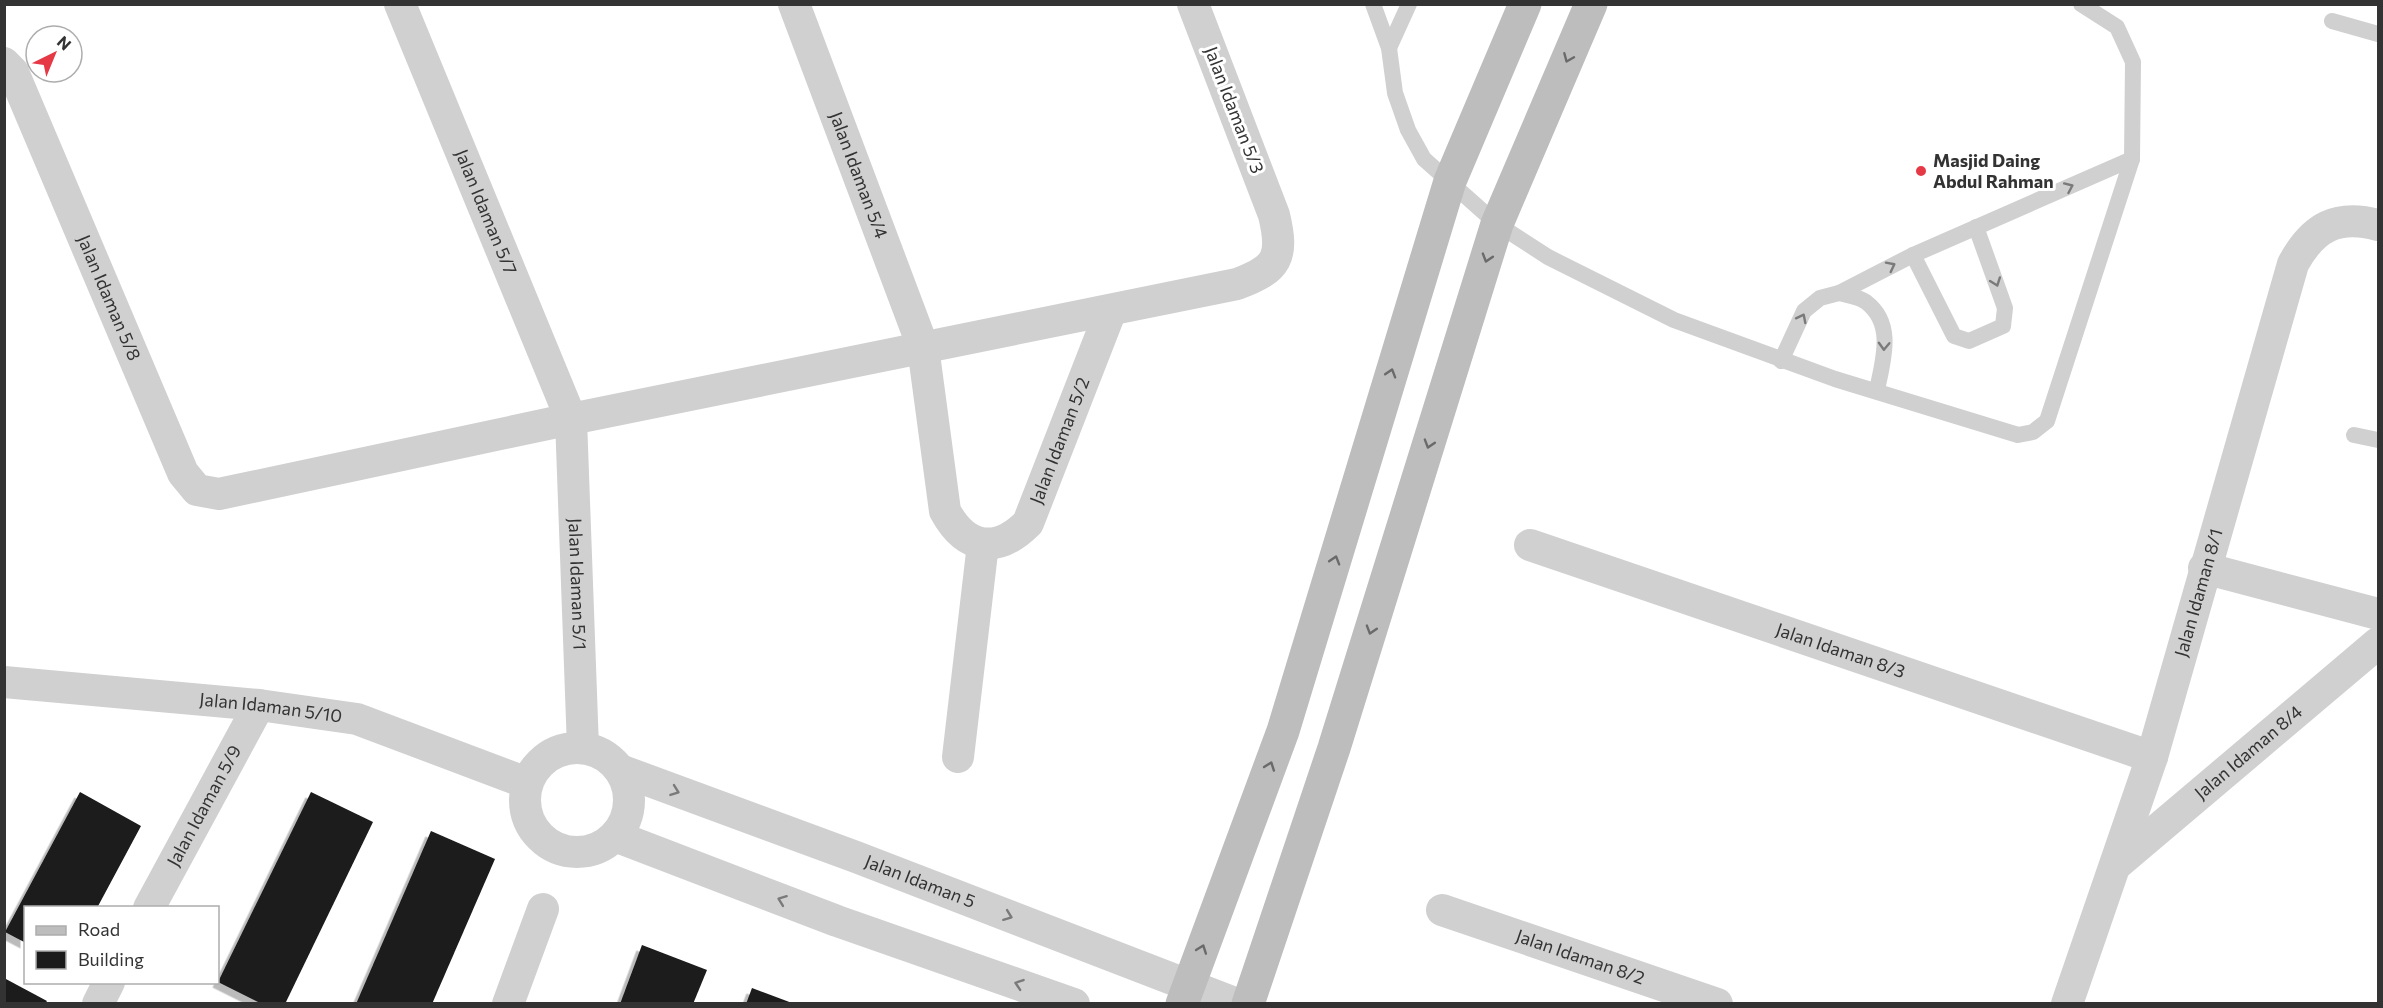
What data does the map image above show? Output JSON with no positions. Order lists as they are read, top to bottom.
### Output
{
  "streets": {
    "street": [
      "Jalan Idaman 5/3",
      "Jalan Idaman 5/4",
      "Jalan Idaman 5/7",
      "Jalan Idaman 5/8",
      "Jalan Idaman 5/2",
      "Jalan Idaman 5/1",
      "Jalan Idaman 8/1",
      "Jalan Idaman 8/3",
      "Jalan Idaman 5/10",
      "Jalan Idaman 8/4",
      "Jalan Idaman 5/9",
      "Jalan Idaman 5",
      "Jalan Idaman 8/2"
    ]
  },
  "crossings": [
    ["Jalan Idaman 5/3", "Jalan Idaman 5/4"],
    ["Jalan Idaman 5/3", "Jalan Idaman 5/7"],
    ["Jalan Idaman 5/3", "Jalan Idaman 5/8"],
    ["Jalan Idaman 5/3", "Jalan Idaman 5/2"],
    ["Jalan Idaman 5/3", "Jalan Idaman 5/1"],
    ["Jalan Idaman 5/7", "Jalan Idaman 5/1"],
    ["Jalan Idaman 5/1", "Jalan Idaman 5/10"],
    ["Jalan Idaman 5/1", "Jalan Idaman 5"],
    ["Jalan Idaman 8/1", "Jalan Idaman 8/3"],
    ["Jalan Idaman 8/1", "Jalan Idaman 8/4"],
    ["Jalan Idaman 5/10", "Jalan Idaman 5/9"],
    ["Jalan Idaman 5/10", "Jalan Idaman 5"]
  ],
  "places": ["Masjid Daing Abdul Rahman"],
  "legend": ["Road", "Building"],
  "north": "top right"
}
